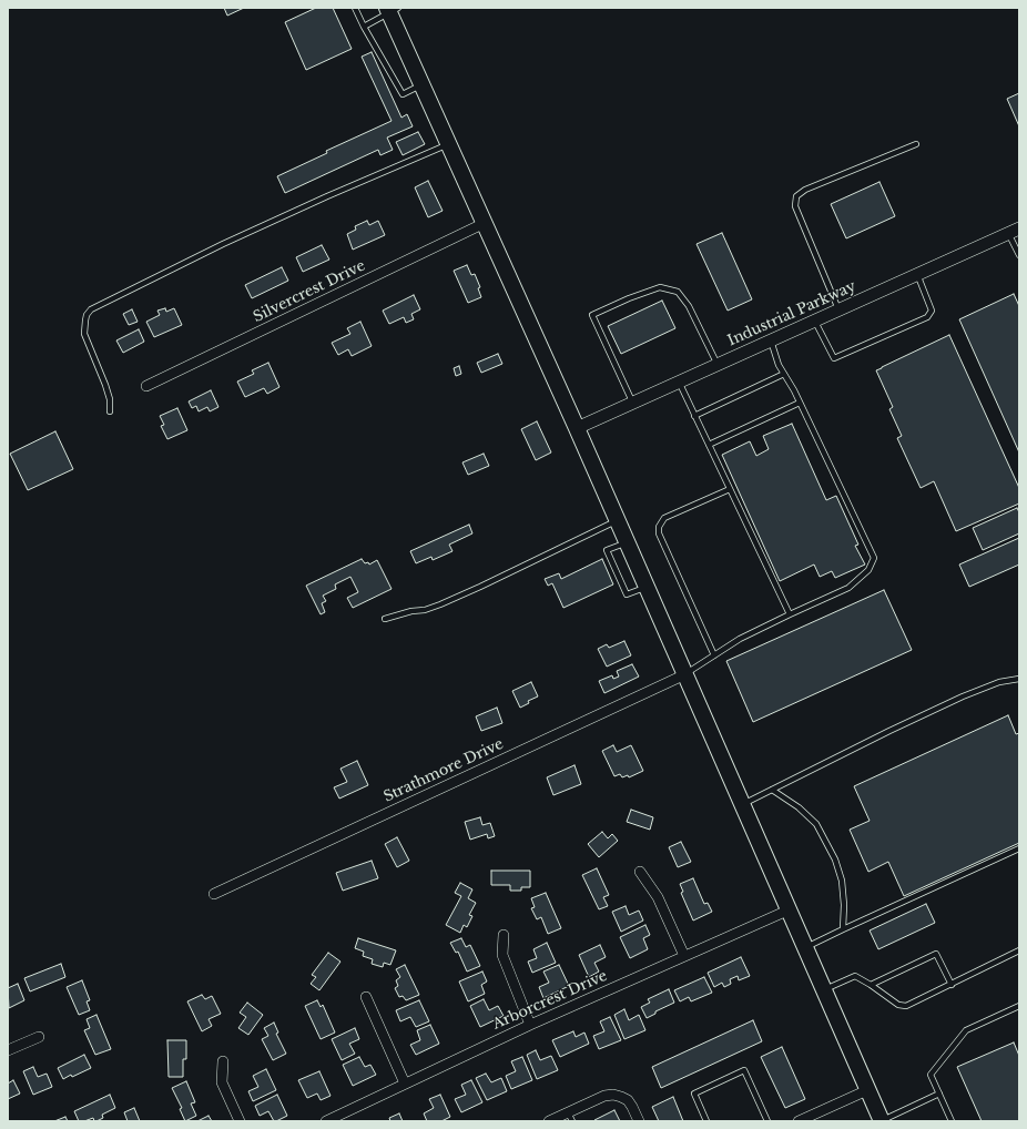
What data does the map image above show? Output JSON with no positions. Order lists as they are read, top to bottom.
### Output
{
  "streets": {
    "street": [
      "Silvercrest Drive",
      "Industrial Parkway",
      "Strathmore Drive",
      "Arborcrest Drive"
    ]
  }
}
